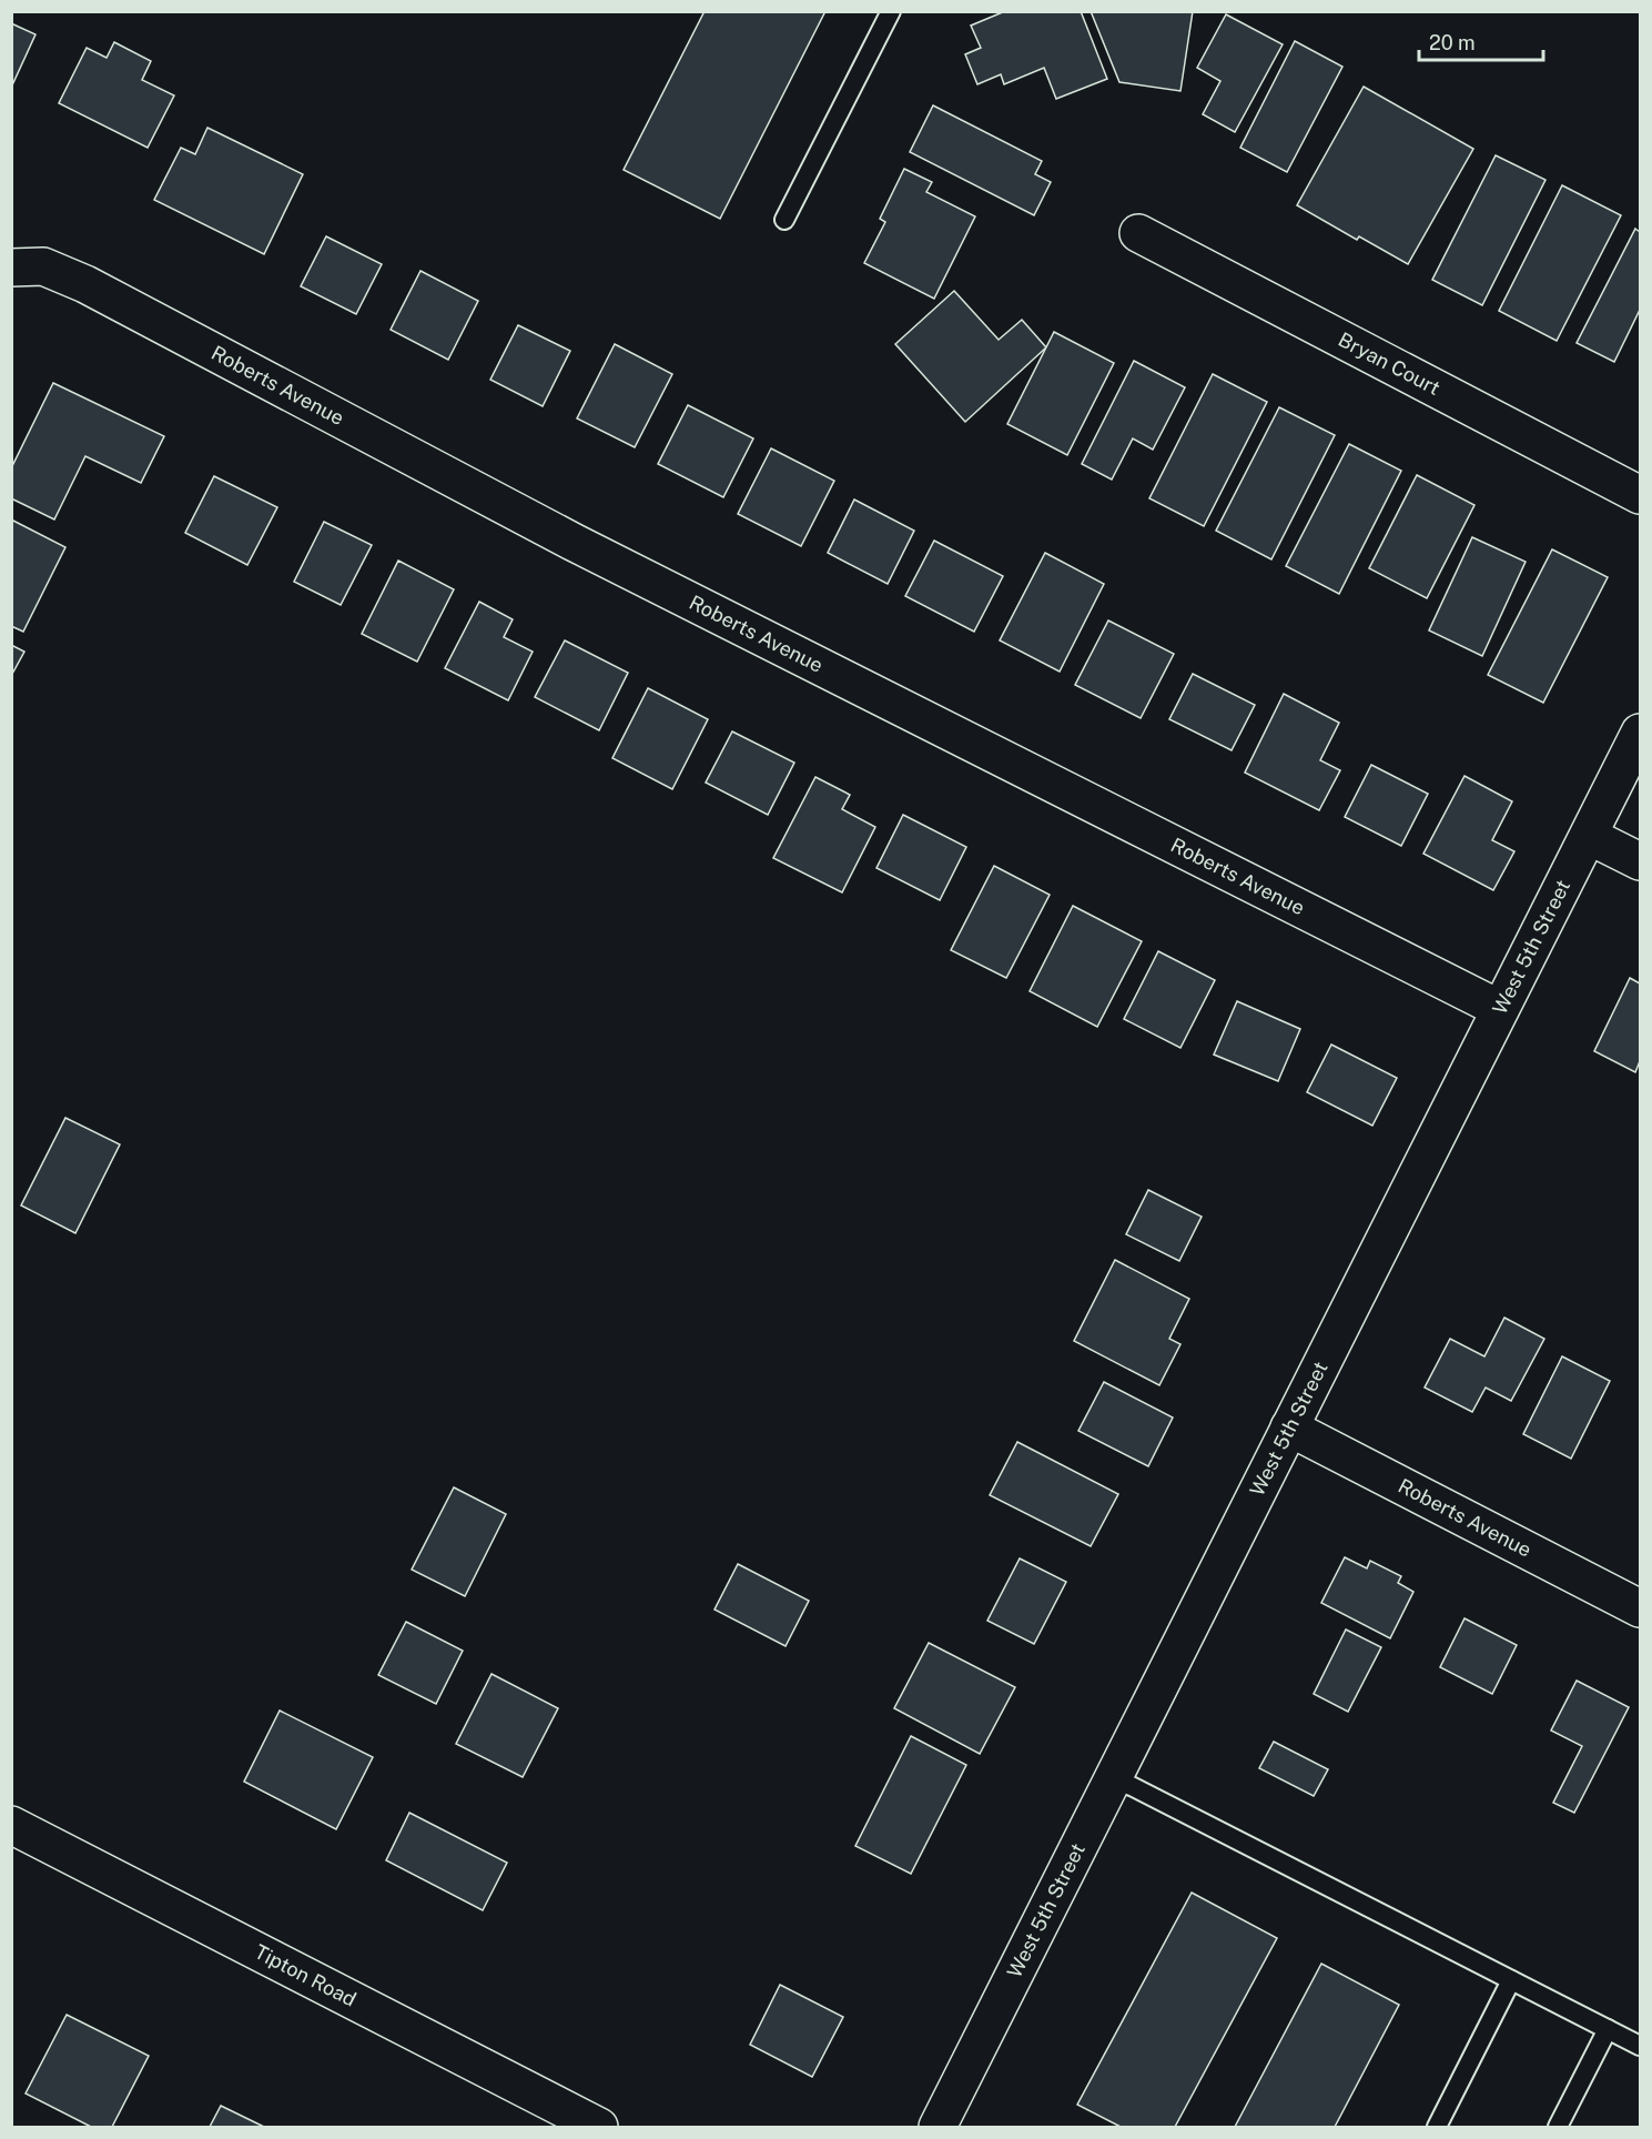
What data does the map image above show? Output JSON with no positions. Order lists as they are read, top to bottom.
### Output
{
  "streets": {
    "street": [
      "Bryan Court",
      "Roberts Avenue",
      "West 5th Street",
      "Tipton Road"
    ]
  },
  "crossings": [
    ["Roberts Avenue", "West 5th Street"]
  ],
  "scale_bar": "20 m"
}
